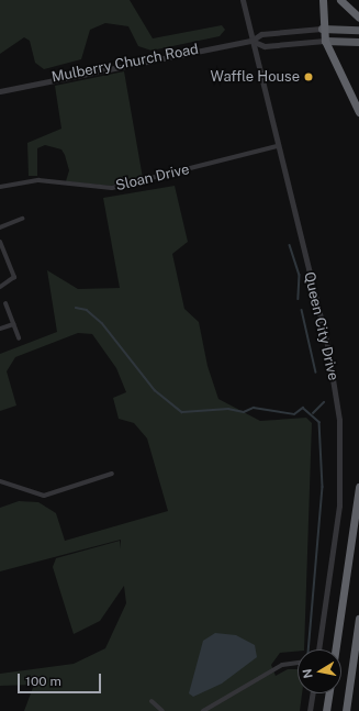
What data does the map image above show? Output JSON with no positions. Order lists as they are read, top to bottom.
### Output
{
  "streets": {
    "street": ["Mulberry Church Road", "Sloan Drive", "Queen City Drive"]
  },
  "crossings": [
    ["Mulberry Church Road", "Queen City Drive"],
    ["Sloan Drive", "Queen City Drive"]
  ],
  "places": ["Waffle House"],
  "scale_bar": "100 m",
  "north": "left"
}
